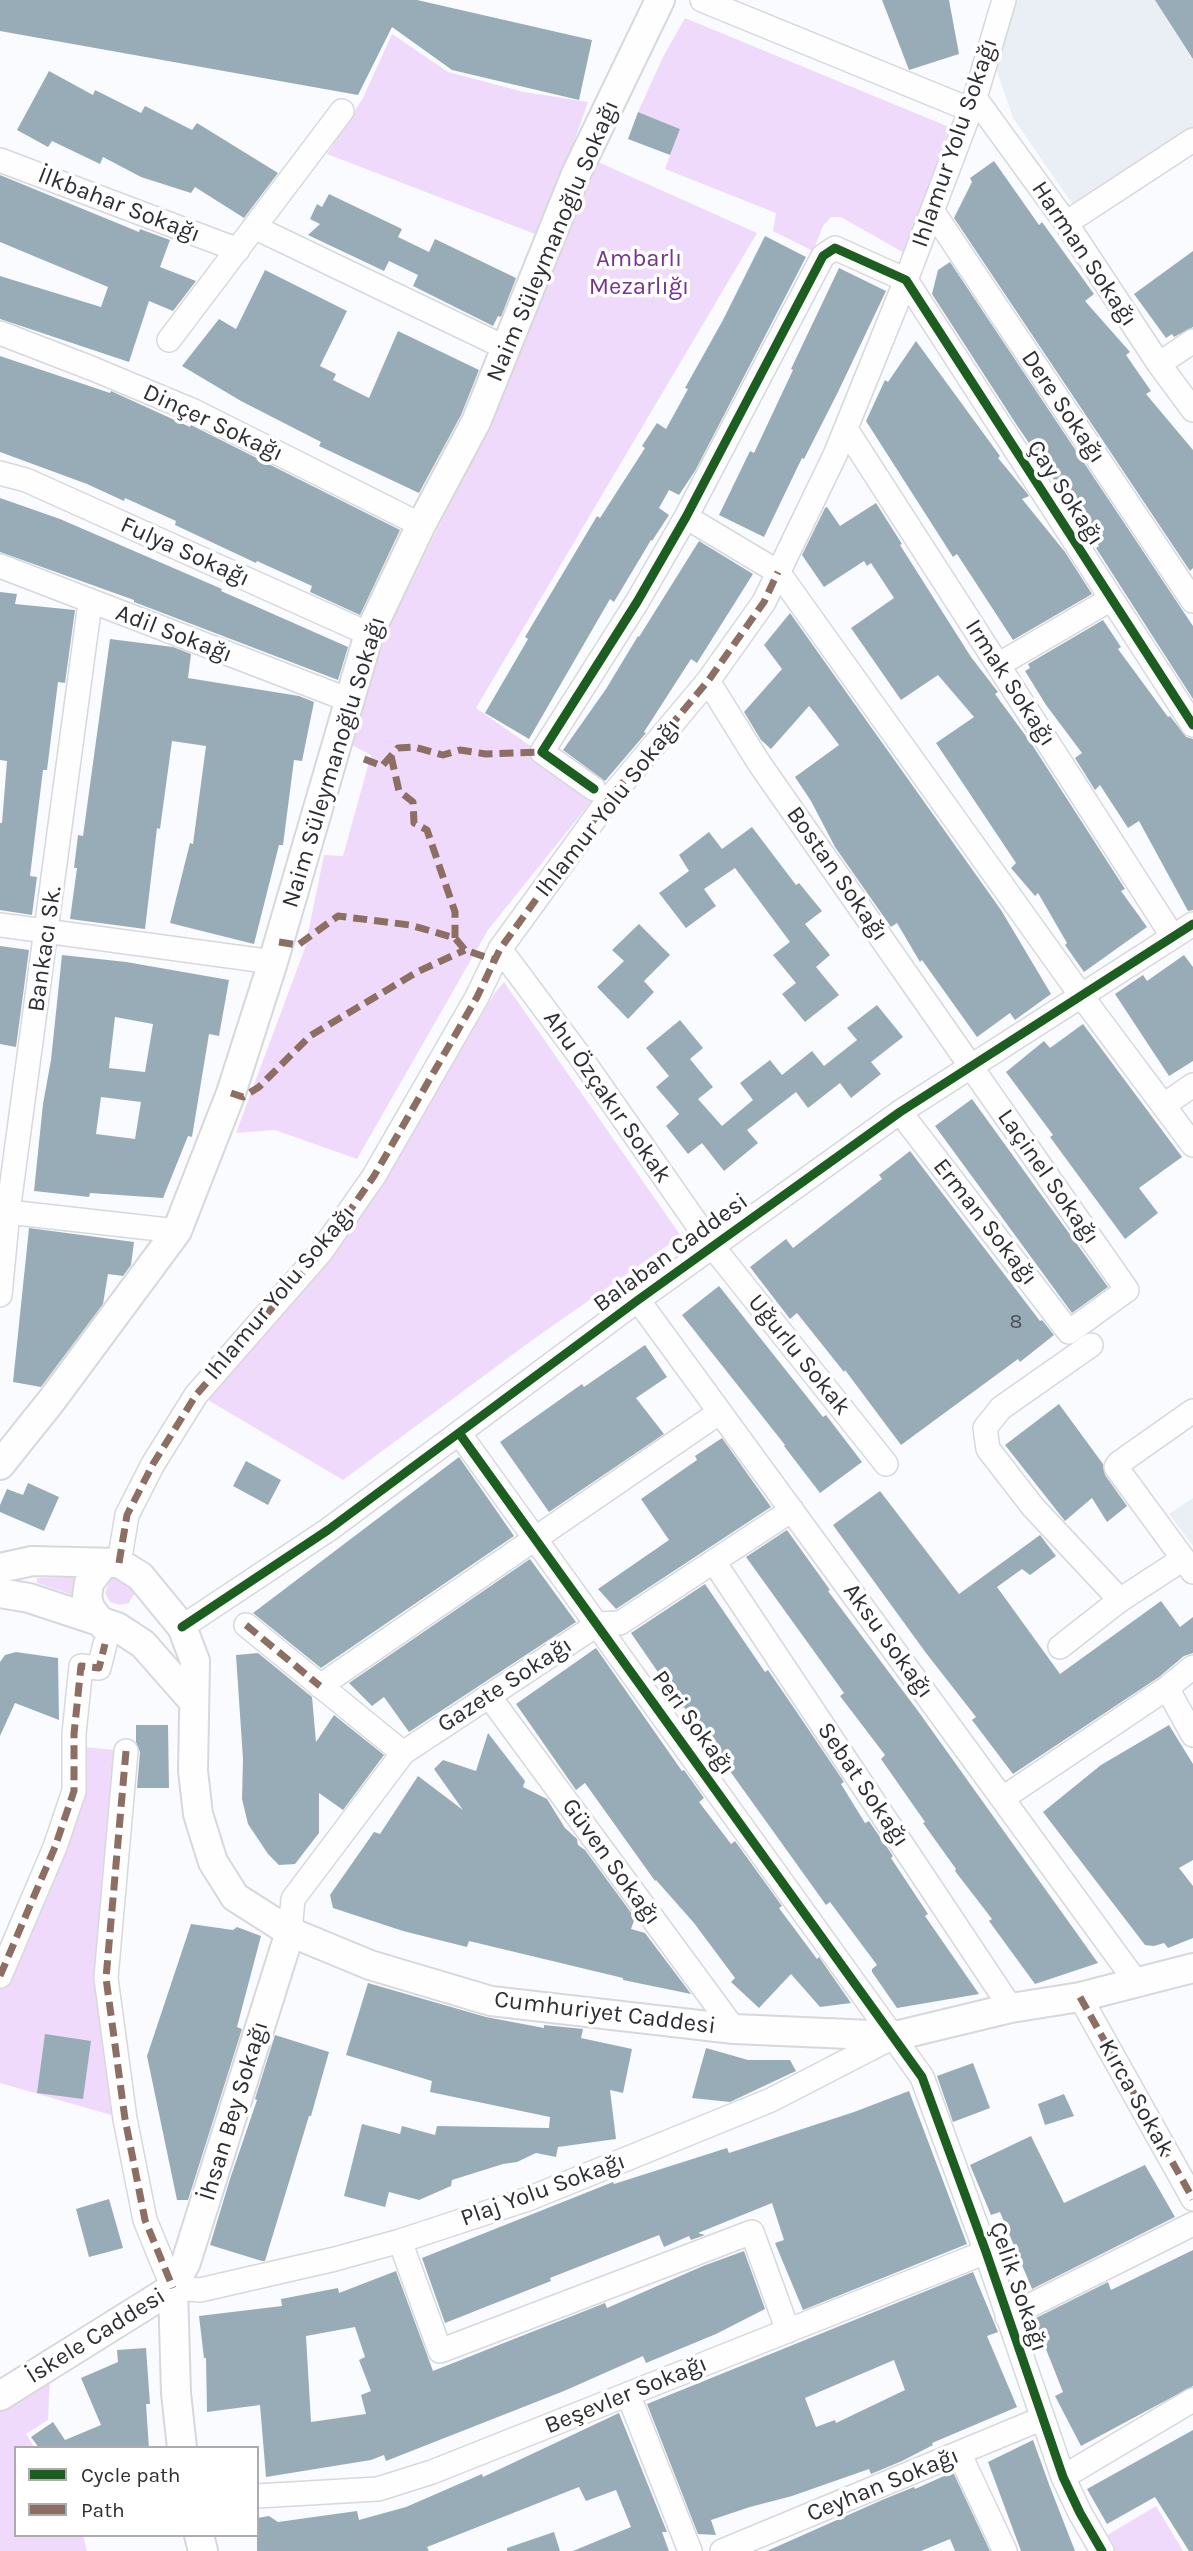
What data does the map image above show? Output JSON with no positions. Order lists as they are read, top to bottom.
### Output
{
  "streets": {
    "main road": [
      "Naim Süleymanoğlu Sokağı",
      "Cumhuriyet Caddesi",
      "İhsan Bey Sokağı",
      "İskele Caddesi"
    ],
    "street": [
      "Ihlamur Yolu Sokağı",
      "İlkbahar Sokağı",
      "Harman Sokağı",
      "Dere Sokağı",
      "Dinçer Sokağı",
      "Çay Sokağı",
      "Fulya Sokağı",
      "Adil Sokağı",
      "Irmak Sokağı",
      "Bostan Sokağı",
      "Bankacı Sk.",
      "Ahu Özçakır Sokak",
      "Laçinel Sokağı",
      "Erman Sokağı",
      "Balaban Caddesi",
      "Uğurlu Sokak",
      "Aksu Sokağı",
      "Gazete Sokağı",
      "Peri Sokağı",
      "Sebat Sokağı",
      "Güven Sokağı",
      "Kırca Sokak",
      "Plaj Yolu Sokağı",
      "Çelik Sokağı",
      "Beşevler Sokağı",
      "Ceyhan Sokağı"
    ]
  },
  "crossings": [
    ["Ihlamur Yolu Sokağı", "Harman Sokağı"],
    ["Ihlamur Yolu Sokağı", "Dere Sokağı"],
    ["Ihlamur Yolu Sokağı", "Çay Sokağı"],
    ["Ihlamur Yolu Sokağı", "Irmak Sokağı"],
    ["Ihlamur Yolu Sokağı", "Bostan Sokağı"],
    ["Ihlamur Yolu Sokağı", "Ahu Özçakır Sokak"],
    ["Ihlamur Yolu Sokağı", "Cumhuriyet Caddesi"],
    ["Naim Süleymanoğlu Sokağı", "Dinçer Sokağı"],
    ["Naim Süleymanoğlu Sokağı", "Fulya Sokağı"],
    ["Naim Süleymanoğlu Sokağı", "Adil Sokağı"],
    ["Adil Sokağı", "Bankacı Sk."],
    ["Irmak Sokağı", "Balaban Caddesi"],
    ["Bostan Sokağı", "Laçinel Sokağı"],
    ["Bostan Sokağı", "Balaban Caddesi"],
    ["Ahu Özçakır Sokak", "Balaban Caddesi"],
    ["Ahu Özçakır Sokak", "Uğurlu Sokak"],
    ["Laçinel Sokağı", "Erman Sokağı"],
    ["Laçinel Sokağı", "Balaban Caddesi"],
    ["Erman Sokağı", "Balaban Caddesi"],
    ["Balaban Caddesi", "Uğurlu Sokak"],
    ["Balaban Caddesi", "Aksu Sokağı"],
    ["Balaban Caddesi", "Peri Sokağı"],
    ["Balaban Caddesi", "Cumhuriyet Caddesi"],
    ["Aksu Sokağı", "Gazete Sokağı"],
    ["Aksu Sokağı", "Cumhuriyet Caddesi"],
    ["Gazete Sokağı", "Peri Sokağı"],
    ["Gazete Sokağı", "Sebat Sokağı"],
    ["Gazete Sokağı", "Güven Sokağı"],
    ["Gazete Sokağı", "Cumhuriyet Caddesi"],
    ["Gazete Sokağı", "İhsan Bey Sokağı"],
    ["Peri Sokağı", "Cumhuriyet Caddesi"],
    ["Peri Sokağı", "Plaj Yolu Sokağı"],
    ["Peri Sokağı", "Çelik Sokağı"],
    ["Sebat Sokağı", "Cumhuriyet Caddesi"],
    ["Güven Sokağı", "Cumhuriyet Caddesi"],
    ["Cumhuriyet Caddesi", "Kırca Sokak"],
    ["Cumhuriyet Caddesi", "İhsan Bey Sokağı"],
    ["Cumhuriyet Caddesi", "Plaj Yolu Sokağı"],
    ["Cumhuriyet Caddesi", "Çelik Sokağı"],
    ["İhsan Bey Sokağı", "Plaj Yolu Sokağı"],
    ["İhsan Bey Sokağı", "İskele Caddesi"],
    ["Plaj Yolu Sokağı", "Çelik Sokağı"],
    ["Plaj Yolu Sokağı", "İskele Caddesi"],
    ["Çelik Sokağı", "Beşevler Sokağı"],
    ["Çelik Sokağı", "Ceyhan Sokağı"]
  ],
  "parks": ["Ambarlı Mezarlığı"],
  "house_numbers": ["8"],
  "legend": ["Cycle path", "Path"]
}
